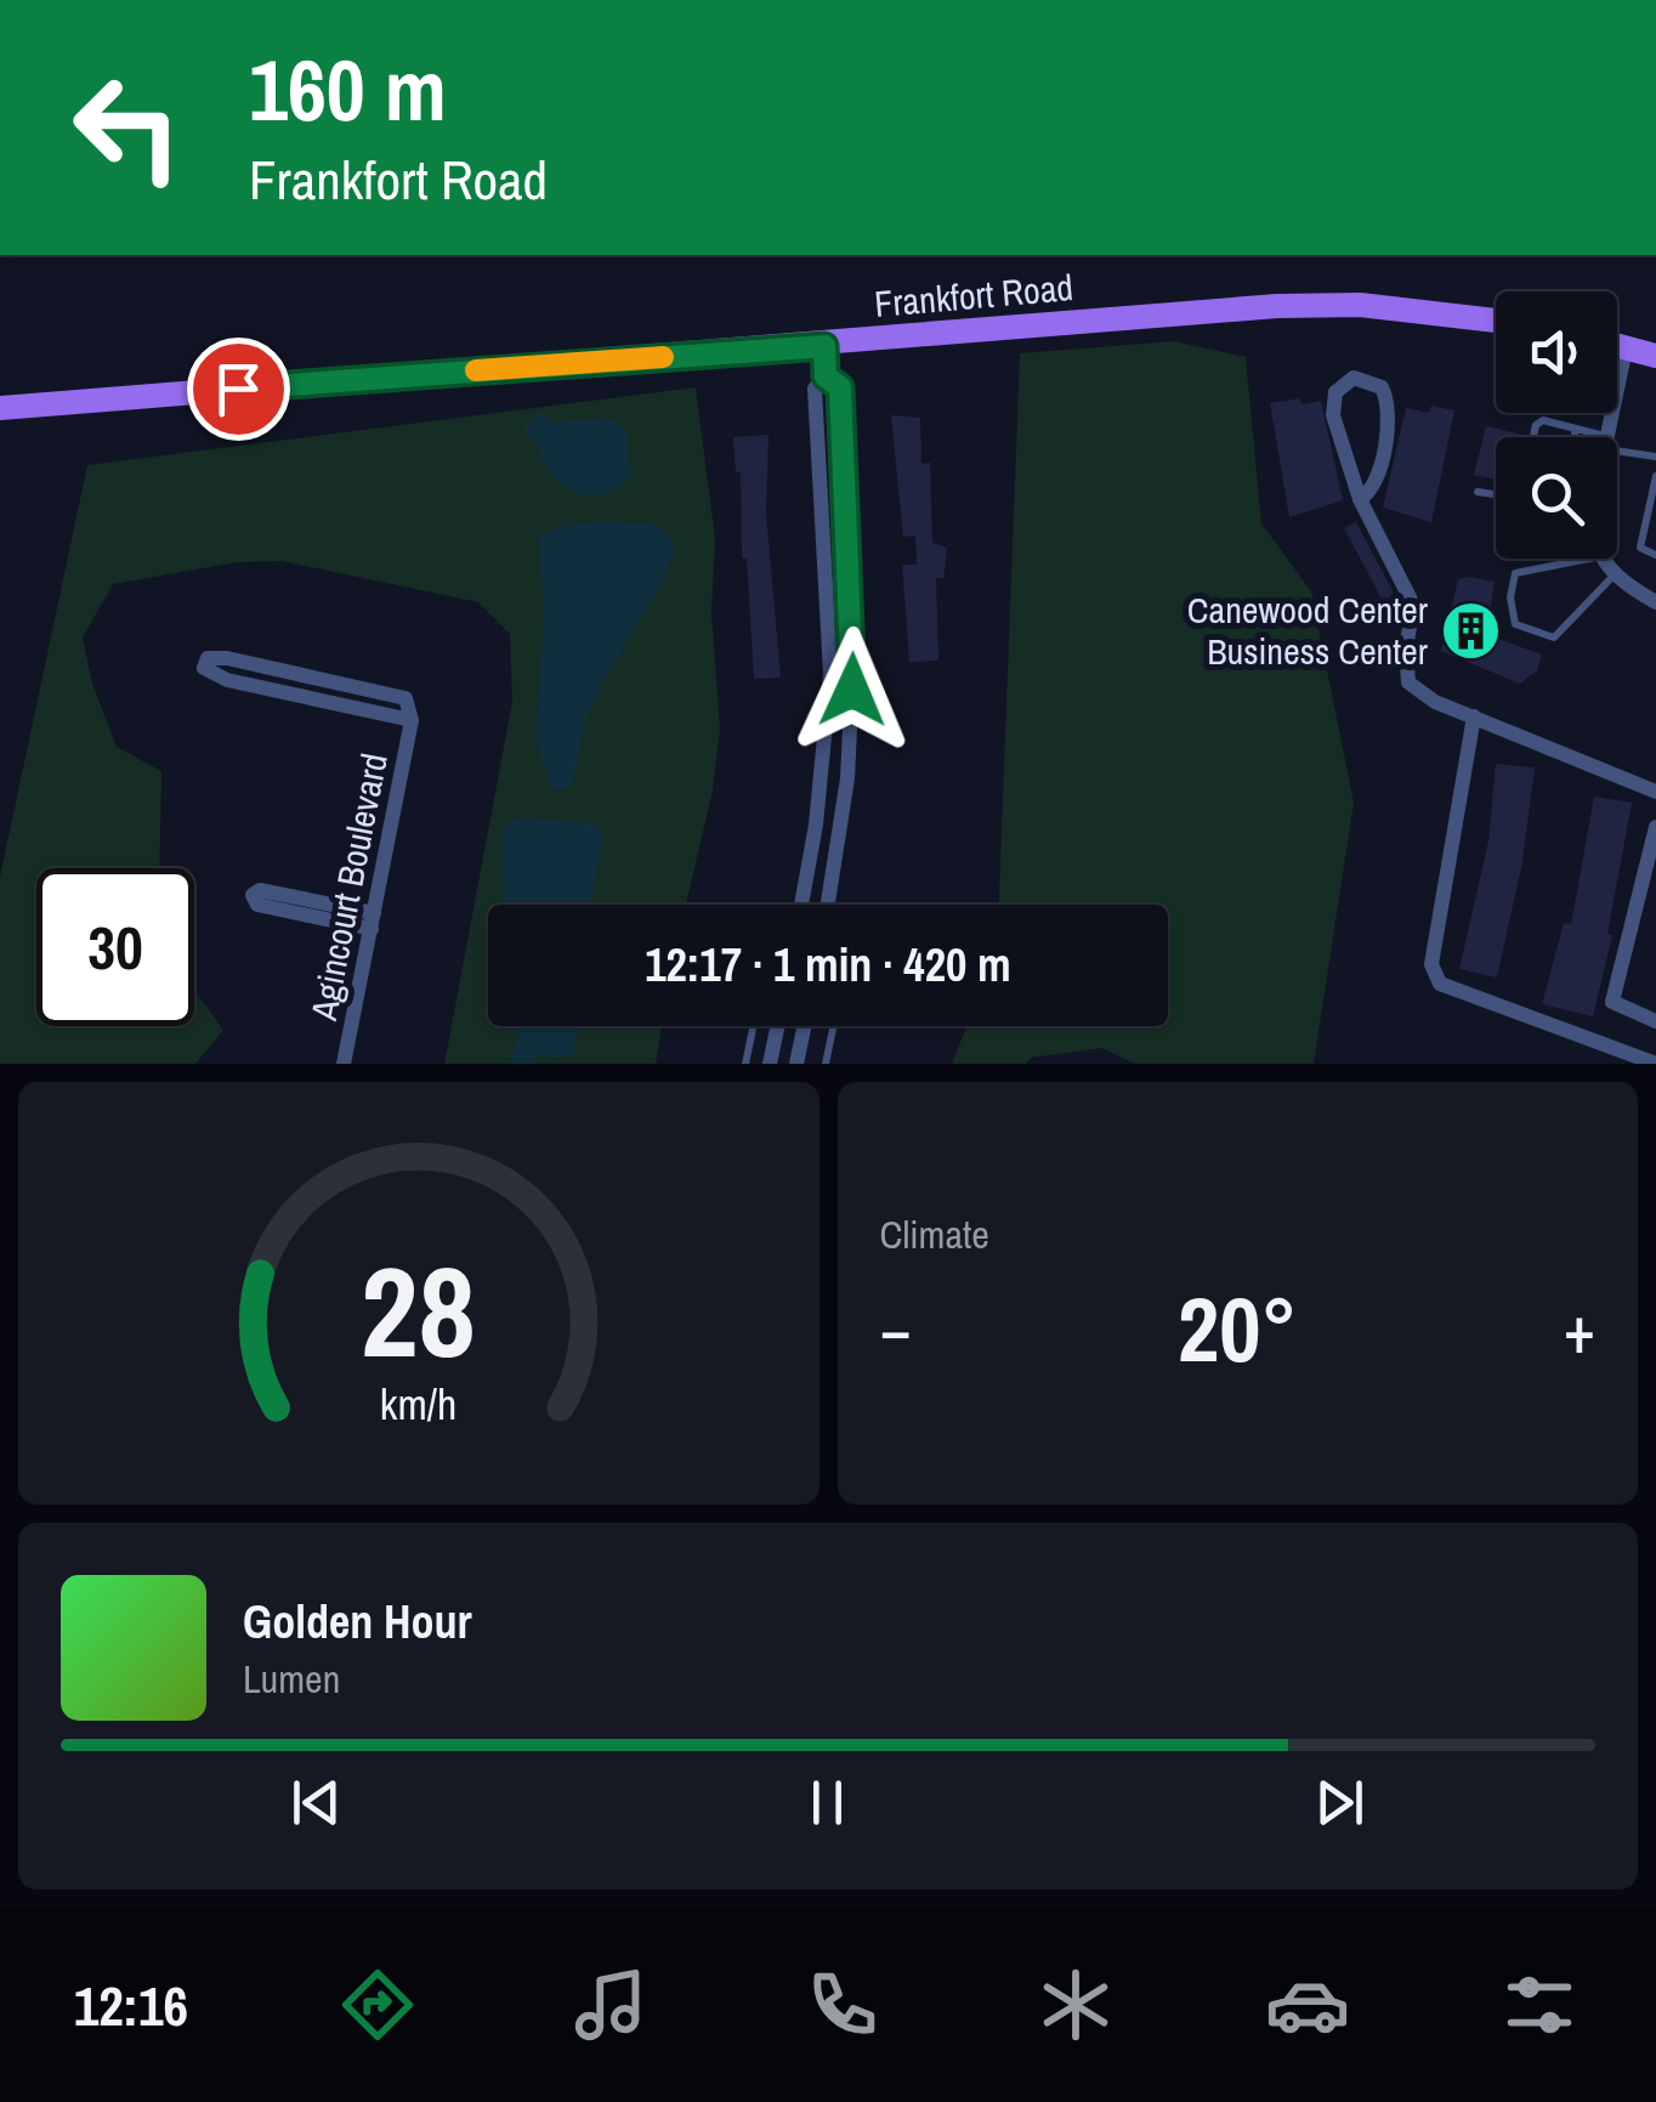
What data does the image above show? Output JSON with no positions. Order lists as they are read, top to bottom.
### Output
{
  "streets": {
    "main road": ["Frankfort Road"],
    "street": ["Agincourt Boulevard"]
  },
  "places": {
    "building": ["Canewood Center Business Center"]
  },
  "page": {
    "turn": ["160 m", "Frankfort Road"],
    "limit": "30",
    "trip": "12:17 · 1 min · 420 m",
    "tile": "Climate",
    "heat": ["−", "20°", "+"],
    "song": ["Golden Hour", "Lumen"],
    "tabs": "12:16",
    "gauge": ["28", "km/h"]
  }
}
